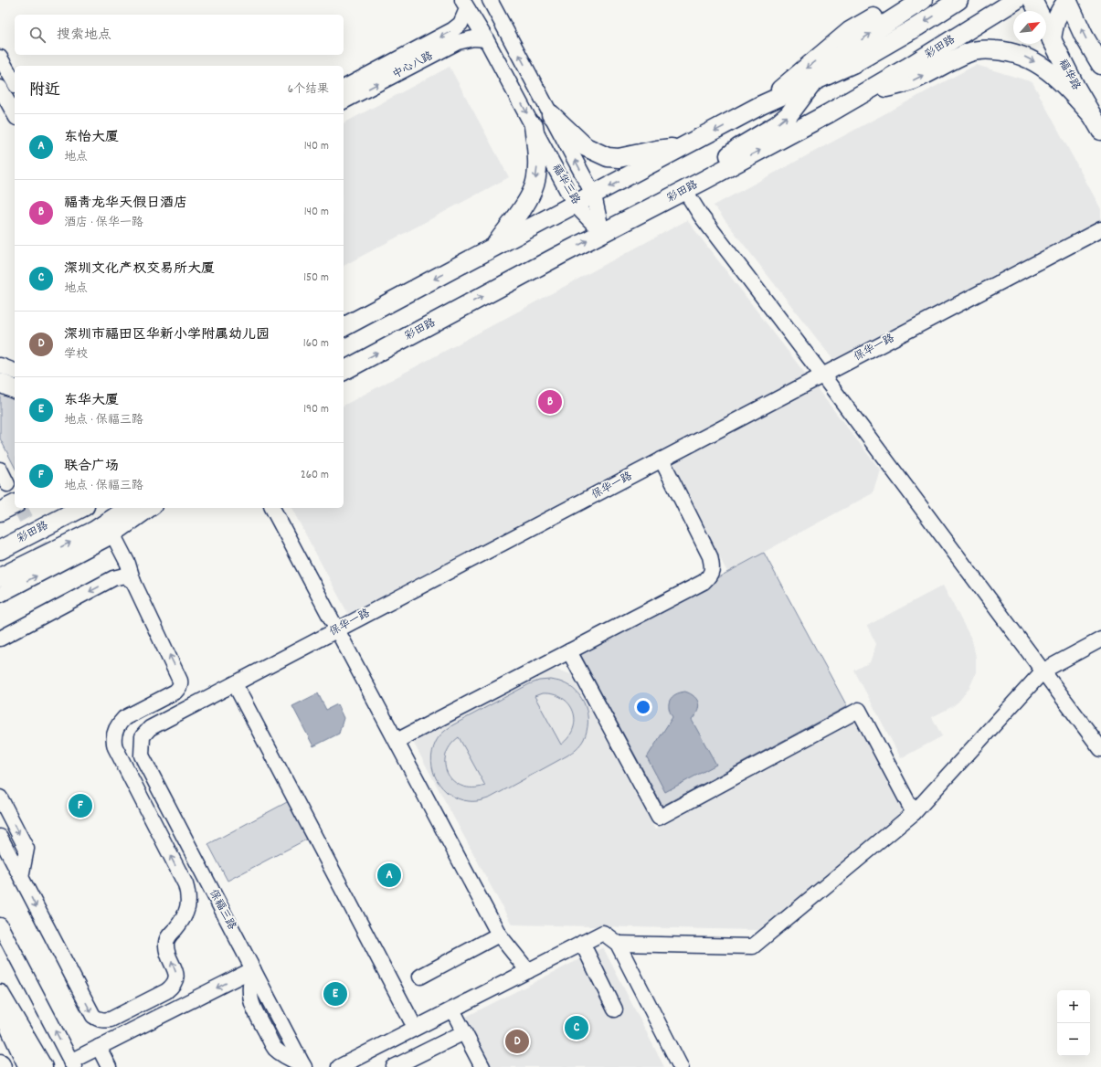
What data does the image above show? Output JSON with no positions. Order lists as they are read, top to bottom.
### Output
{
  "streets": {
    "main road": ["彩田路", "福华路"],
    "street": [
      "中心八路",
      "福华三路",
      "保华一路",
      "保福三路"
    ]
  },
  "crossings": [
    ["彩田路", "福华三路"],
    ["中心八路", "福华三路"],
    ["保华一路", "保福三路"]
  ],
  "north": "top right",
  "page": {
    "search": "搜索地点",
    "heading": ["附近", "6个结果"],
    "list": [
      {
        "mark": "A",
        "name": "东怡大厦",
        "note": "地点",
        "value": "140 m"
      },
      {
        "mark": "B",
        "name": "福青龙华天假日酒店",
        "note": "酒店 · 保华一路",
        "value": "140 m"
      },
      {
        "mark": "C",
        "name": "深圳文化产权交易所大厦",
        "note": "地点",
        "value": "150 m"
      },
      {
        "mark": "D",
        "name": "深圳市福田区华新小学附属幼儿园",
        "note": "学校",
        "value": "160 m"
      },
      {
        "mark": "E",
        "name": "东华大厦",
        "note": "地点 · 保福三路",
        "value": "190 m"
      },
      {
        "mark": "F",
        "name": "联合广场",
        "note": "地点 · 保福三路",
        "value": "260 m"
      }
    ],
    "pins": [
      "B",
      "F",
      "A",
      "E",
      "C",
      "D"
    ],
    "map_buttons": ["+", "−"]
  }
}
